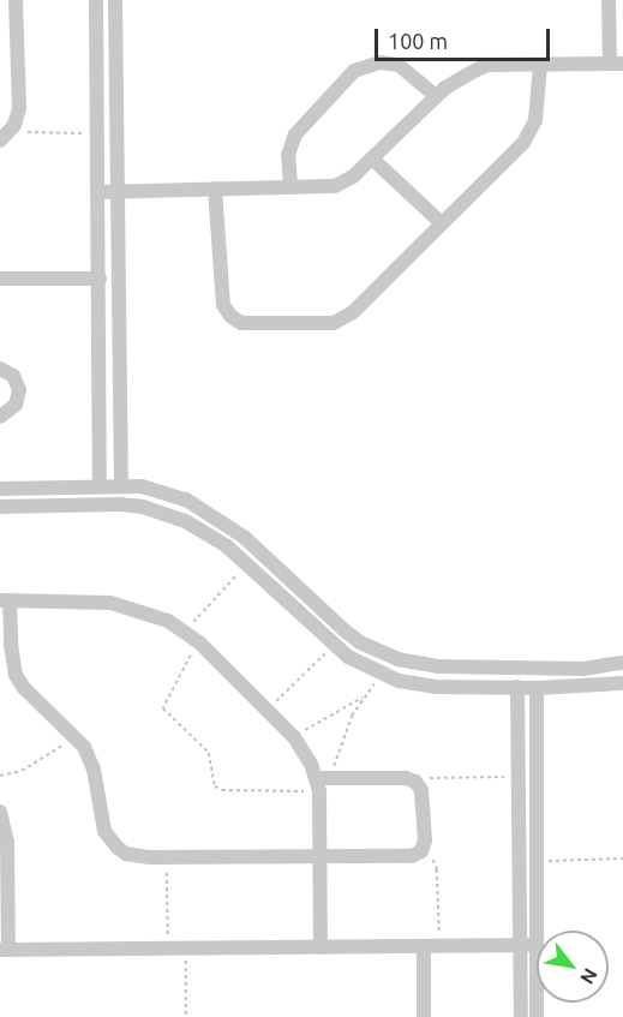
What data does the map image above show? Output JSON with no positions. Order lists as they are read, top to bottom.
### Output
{
  "scale_bar": "100 m",
  "north": "bottom right"
}
